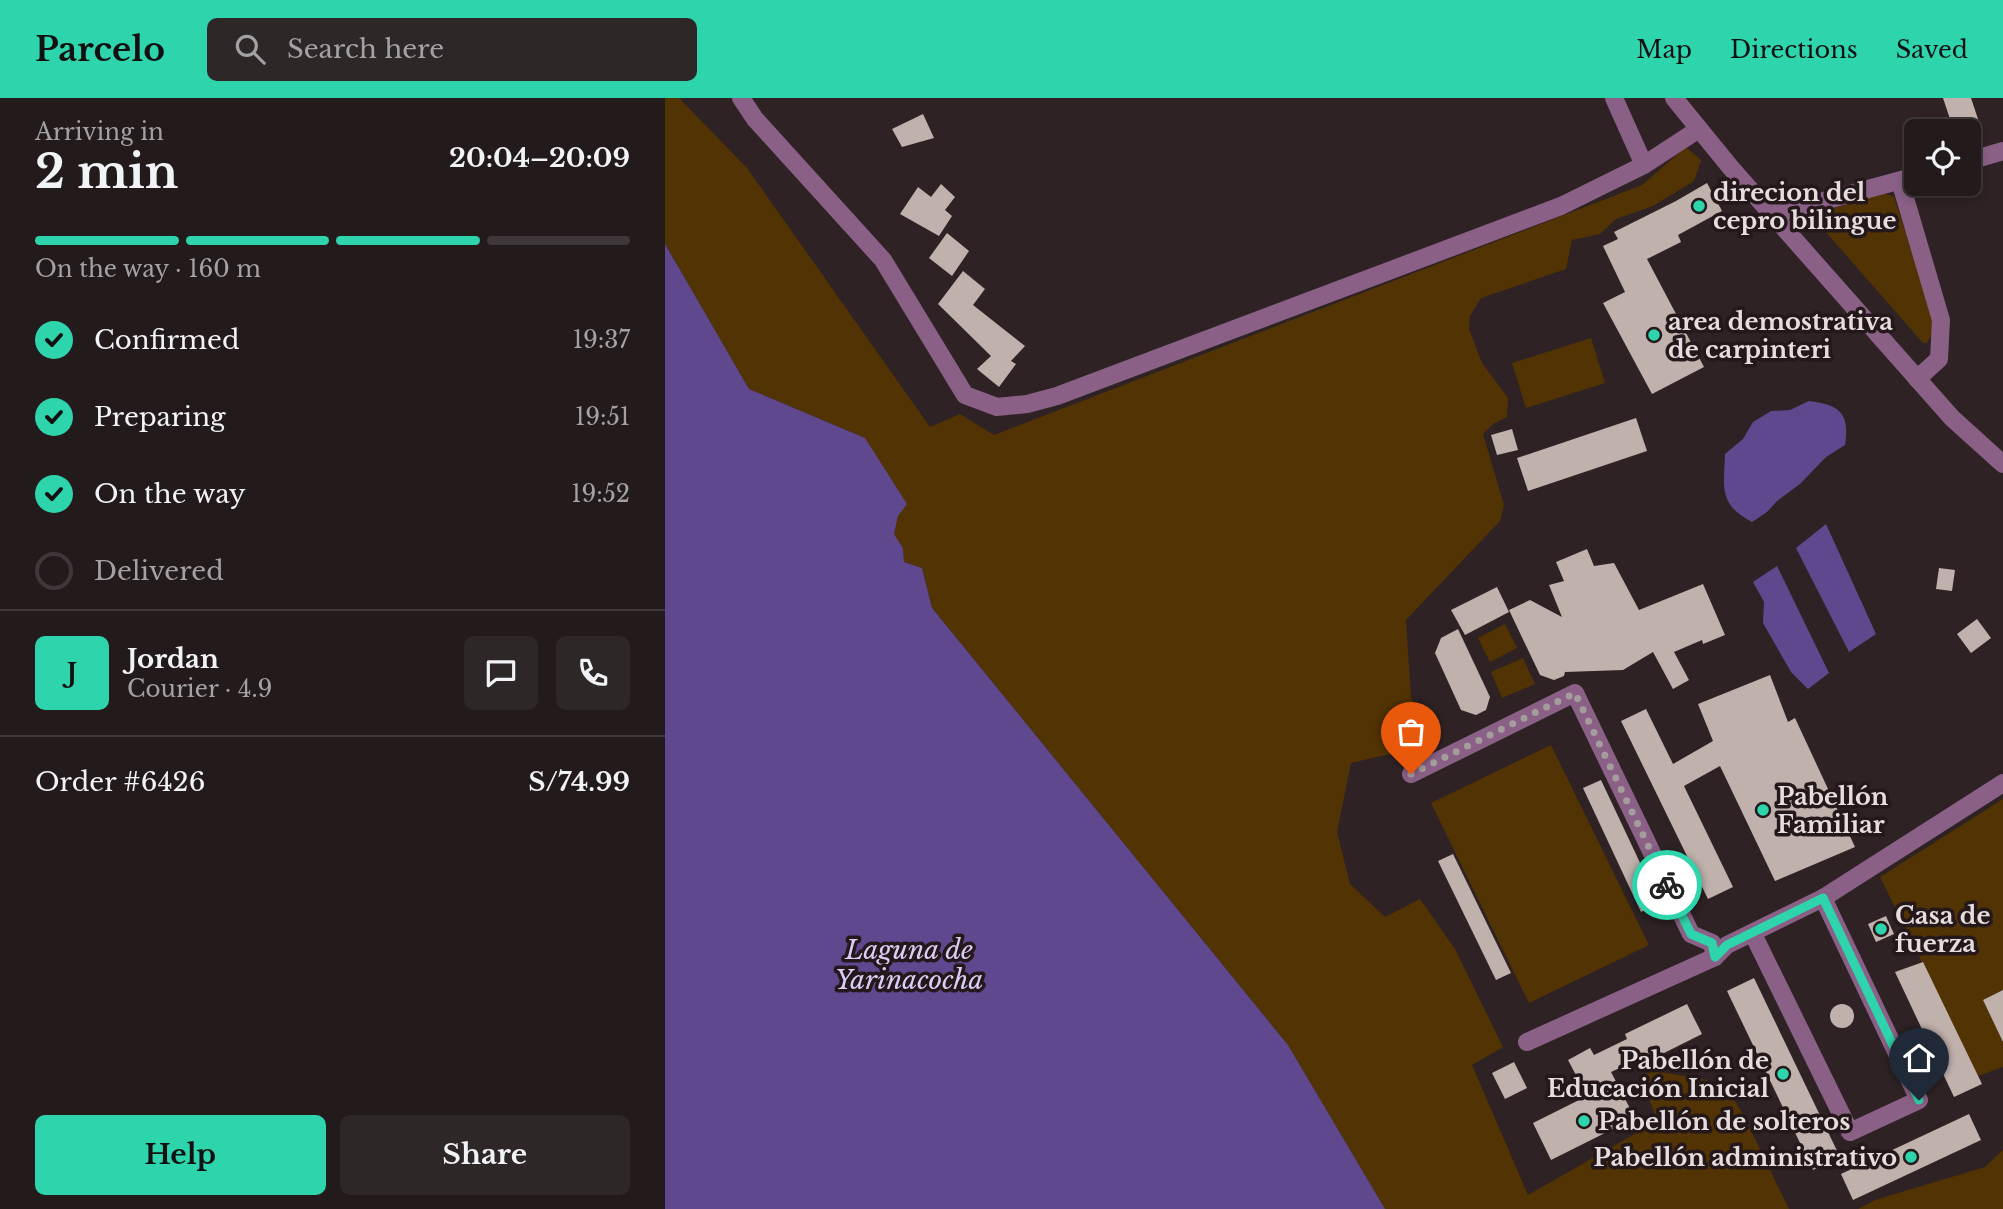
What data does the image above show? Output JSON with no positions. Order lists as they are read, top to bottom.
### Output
{
  "water": ["Laguna de Yarinacocha"],
  "places": [
    "direcion del cepro bilingue",
    "area demostrativa de carpinteri",
    "Pabellón Familiar",
    "Casa de fuerza",
    "Pabellón de Educación Inicial",
    "Pabellón de solteros",
    "Pabellón administrativo"
  ],
  "page": {
    "header": "Parcelo",
    "search": "Search here",
    "nav": ["Map", "Directions", "Saved"],
    "heading": ["2 min", "Arriving in", "20:04–20:09"],
    "panel": [
      "Jordan",
      "Courier · 4.9",
      "Order #6426",
      "S/74.99"
    ],
    "bar": "On the way · 160 m",
    "list": [
      ["Confirmed", "19:37"],
      ["Preparing", "19:51"],
      ["On the way", "19:52"],
      "Delivered"
    ],
    "round": "J",
    "buttons": ["Help", "Share"]
  }
}
